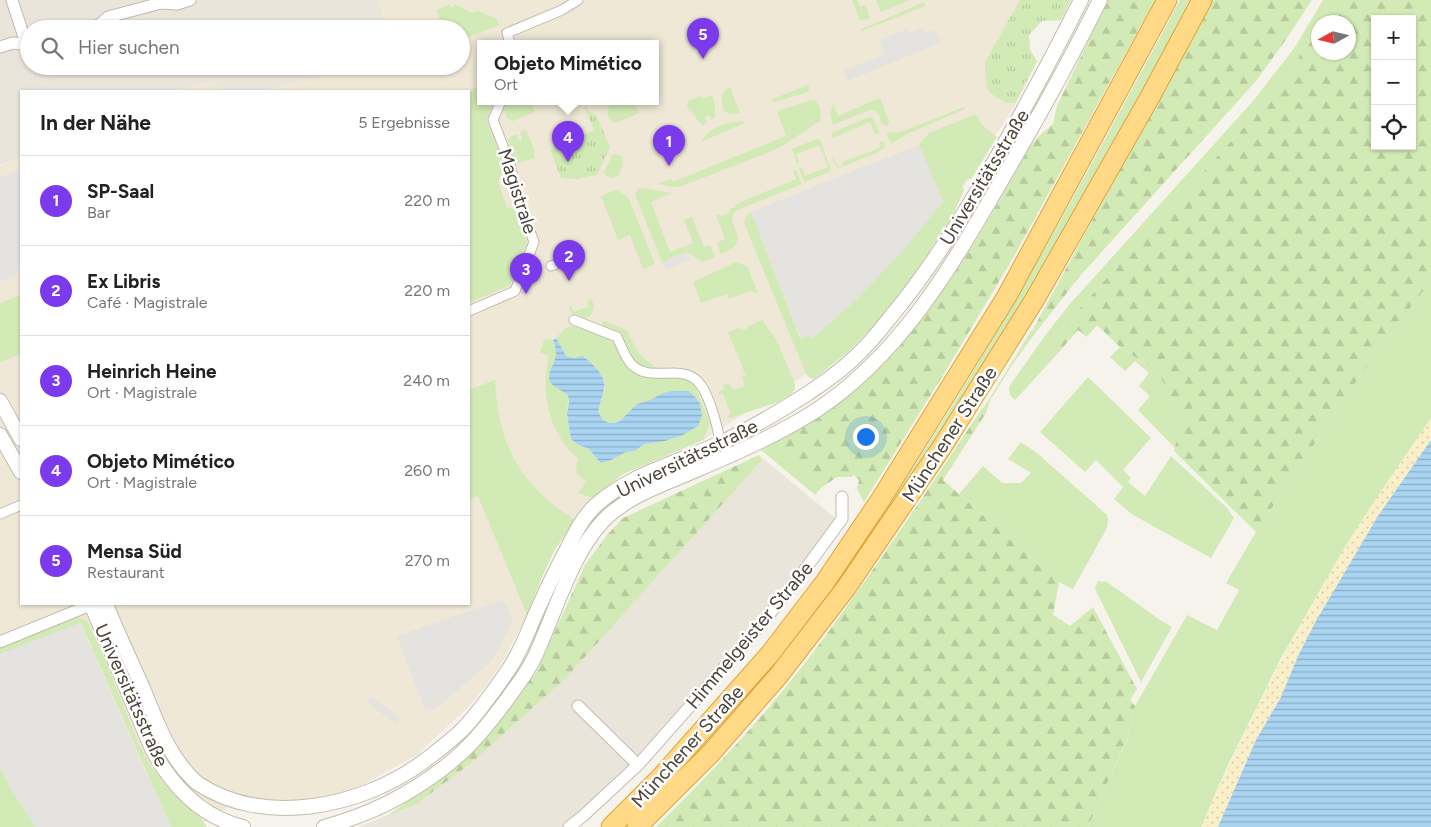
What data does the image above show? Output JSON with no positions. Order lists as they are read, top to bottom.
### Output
{
  "streets": {
    "highway": ["Münchener Straße"],
    "street": ["Universitätsstraße", "Magistrale", "Himmelgeister Straße"]
  },
  "north": "left",
  "page": {
    "map_buttons": ["+", "−"],
    "pins": [
      "5",
      "4",
      "1",
      "2",
      "3"
    ],
    "search": "Hier suchen",
    "popup": ["Objeto Mimético", "Ort"],
    "heading": ["In der Nähe", "5 Ergebnisse"],
    "list": [
      {
        "mark": "1",
        "name": "SP-Saal",
        "note": "Bar",
        "value": "220 m"
      },
      {
        "mark": "2",
        "name": "Ex Libris",
        "note": "Café · Magistrale",
        "value": "220 m"
      },
      {
        "mark": "3",
        "name": "Heinrich Heine",
        "note": "Ort · Magistrale",
        "value": "240 m"
      },
      {
        "mark": "4",
        "name": "Objeto Mimético",
        "note": "Ort · Magistrale",
        "value": "260 m"
      },
      {
        "mark": "5",
        "name": "Mensa Süd",
        "note": "Restaurant",
        "value": "270 m"
      }
    ]
  }
}
